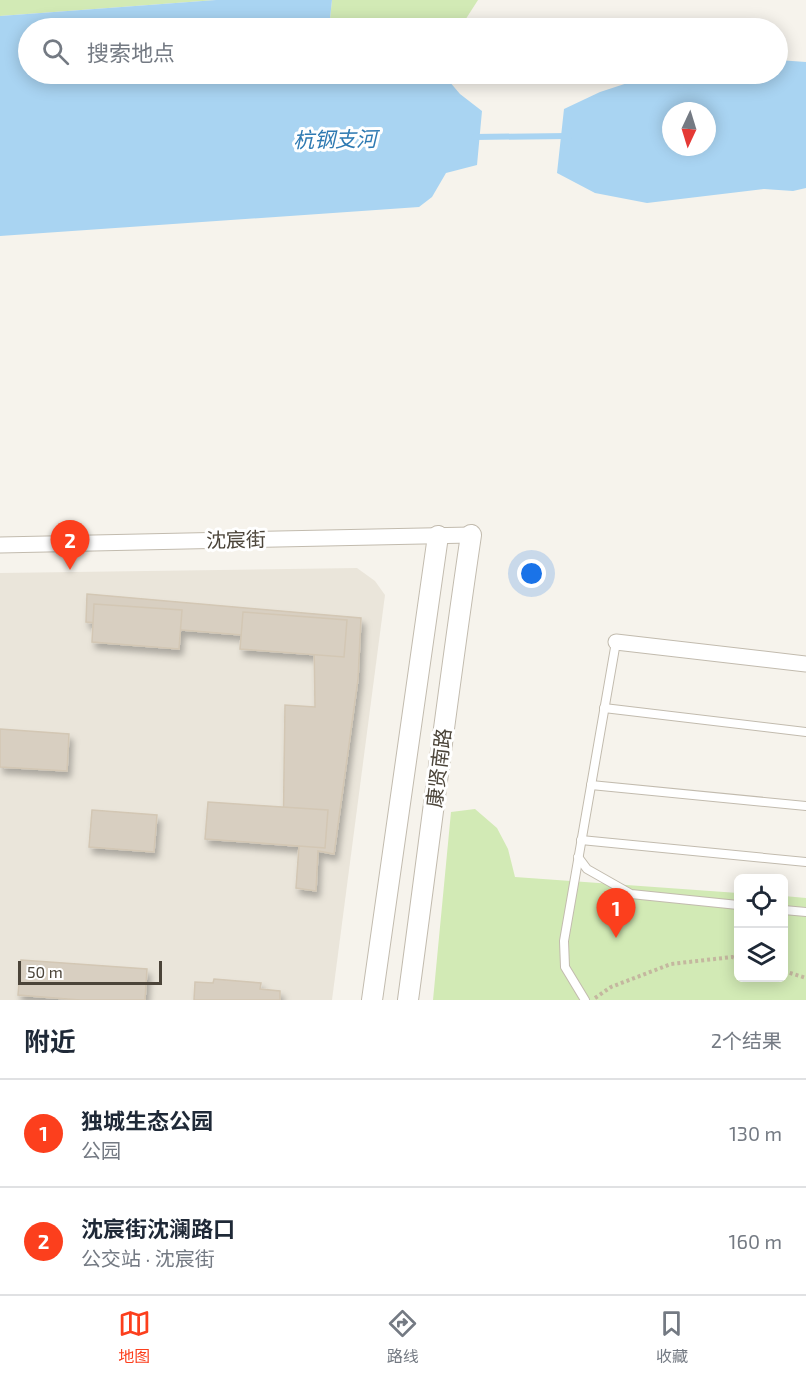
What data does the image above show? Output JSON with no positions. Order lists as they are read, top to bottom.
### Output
{
  "streets": {
    "street": ["沈宸街", "康贤南路"]
  },
  "crossings": [
    ["沈宸街", "康贤南路"]
  ],
  "water": ["杭钢支河"],
  "scale_bar": "50 m",
  "north": "bottom",
  "page": {
    "search": "搜索地点",
    "pins": ["2", "1"],
    "scale": "50 m",
    "heading": ["附近", "2个结果"],
    "list": [
      {
        "mark": "1",
        "name": "独城生态公园",
        "note": "公园",
        "value": "130 m"
      },
      {
        "mark": "2",
        "name": "沈宸街沈澜路口",
        "note": "公交站 · 沈宸街",
        "value": "160 m"
      }
    ],
    "nav": ["地图", "路线", "收藏"]
  }
}
